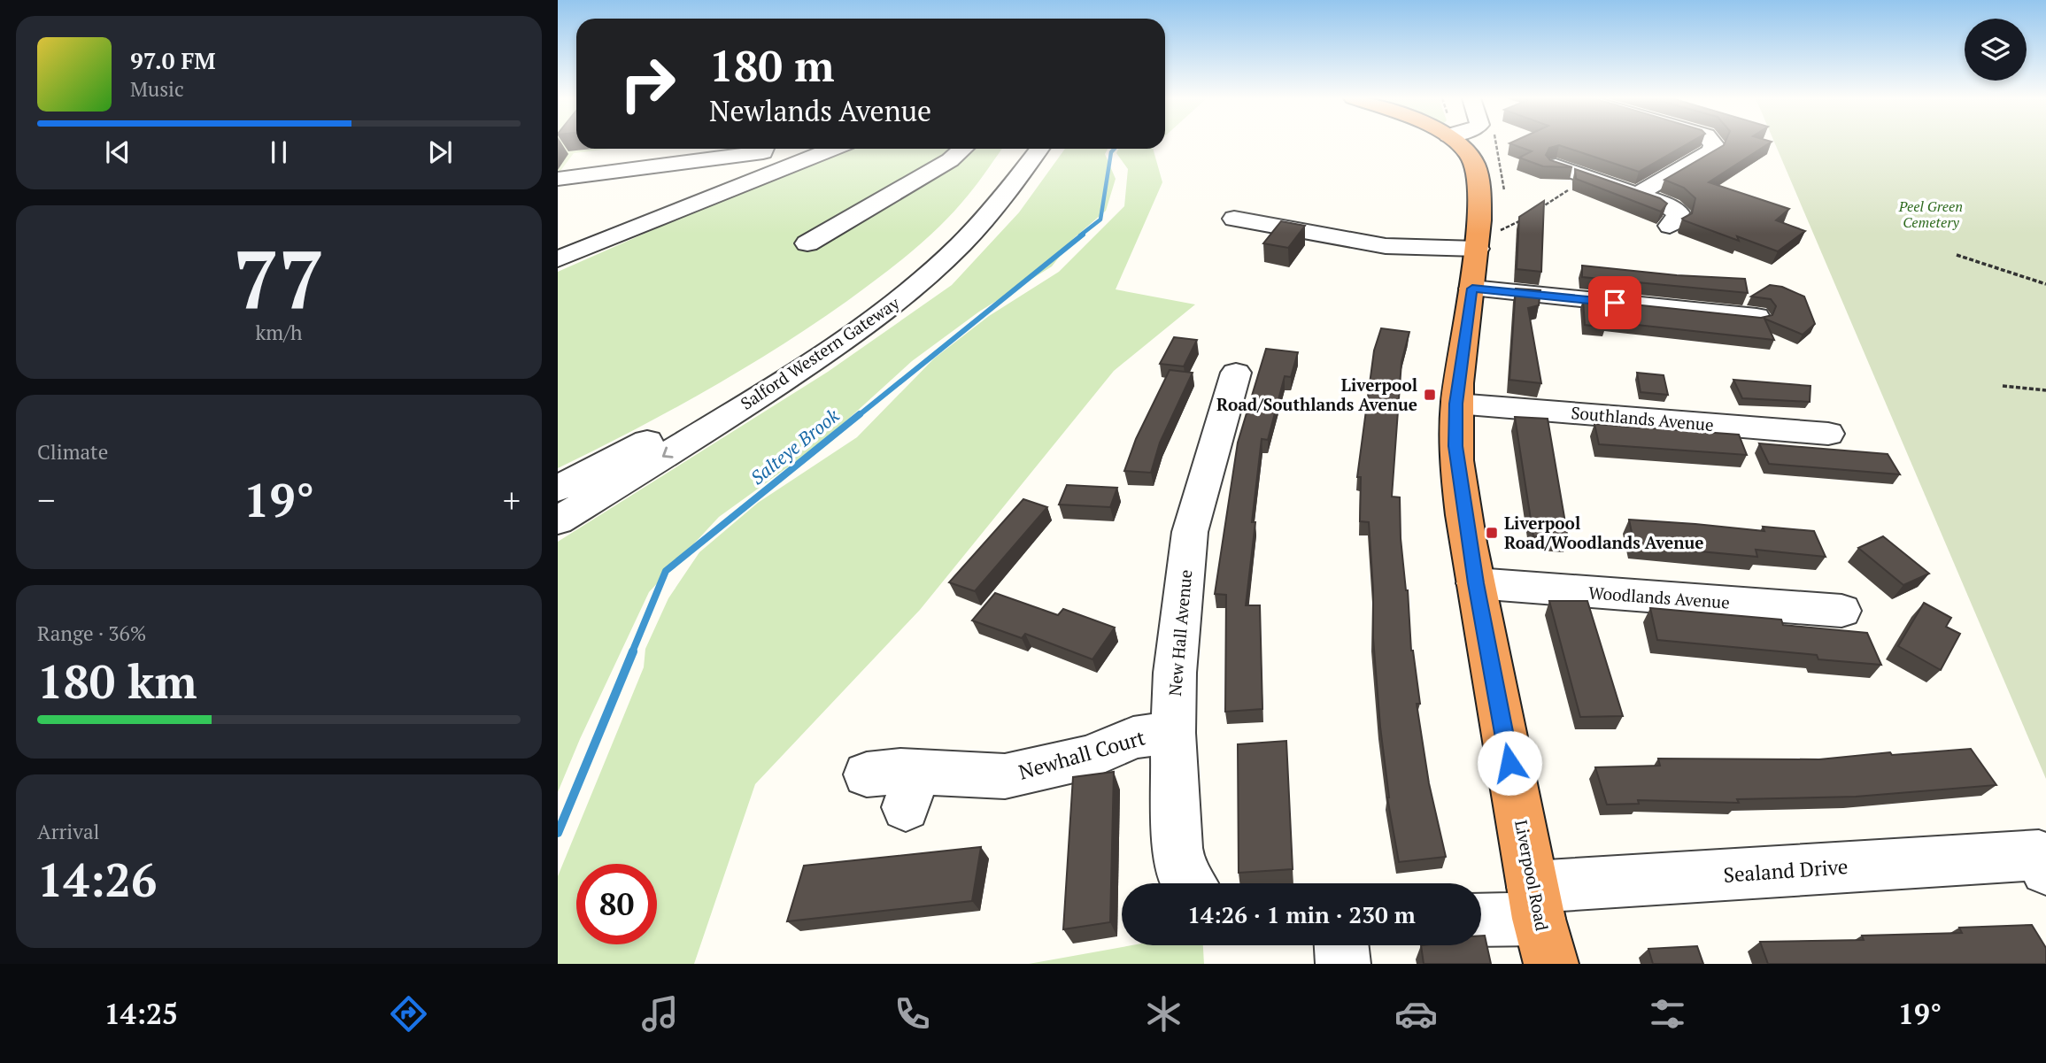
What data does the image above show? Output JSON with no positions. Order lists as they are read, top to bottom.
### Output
{
  "streets": {
    "highway": ["Liverpool Road"],
    "street": [
      "Salford Western Gateway",
      "Southlands Avenue",
      "Woodlands Avenue",
      "New Hall Avenue",
      "Newhall Court",
      "Sealand Drive"
    ]
  },
  "crossings": [
    ["Southlands Avenue", "Liverpool Road"],
    ["Woodlands Avenue", "Liverpool Road"],
    ["New Hall Avenue", "Newhall Court"],
    ["Sealand Drive", "Liverpool Road"]
  ],
  "water": ["Salteye Brook"],
  "parks": ["Peel Green Cemetery"],
  "places": {
    "transit": ["Liverpool Road/Southlands Avenue", "Liverpool Road/Woodlands Avenue"]
  },
  "page": {
    "turn": ["180 m", "Newlands Avenue"],
    "song": ["97.0 FM", "Music"],
    "tile": [
      ["77", "km/h"],
      "Climate",
      ["Range · 36%", "180 km"],
      ["Arrival", "14:26"]
    ],
    "heat": ["−", "19°", "+"],
    "limit": "80",
    "trip": "14:26 · 1 min · 230 m",
    "tabs": ["14:25", "19°"]
  }
}
